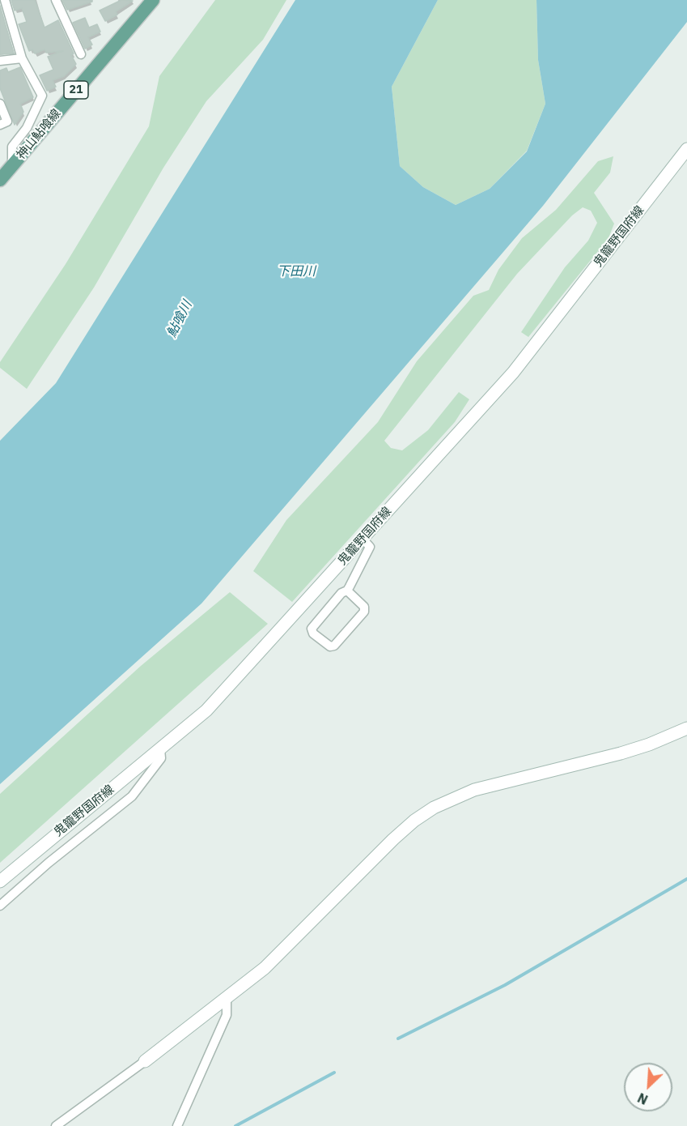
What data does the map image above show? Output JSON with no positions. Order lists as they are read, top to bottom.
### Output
{
  "streets": {
    "main road": ["21", "神山鮎喰線", "鬼籠野国府線"]
  },
  "water": ["下田川", "鮎喰川"],
  "north": "bottom left"
}
